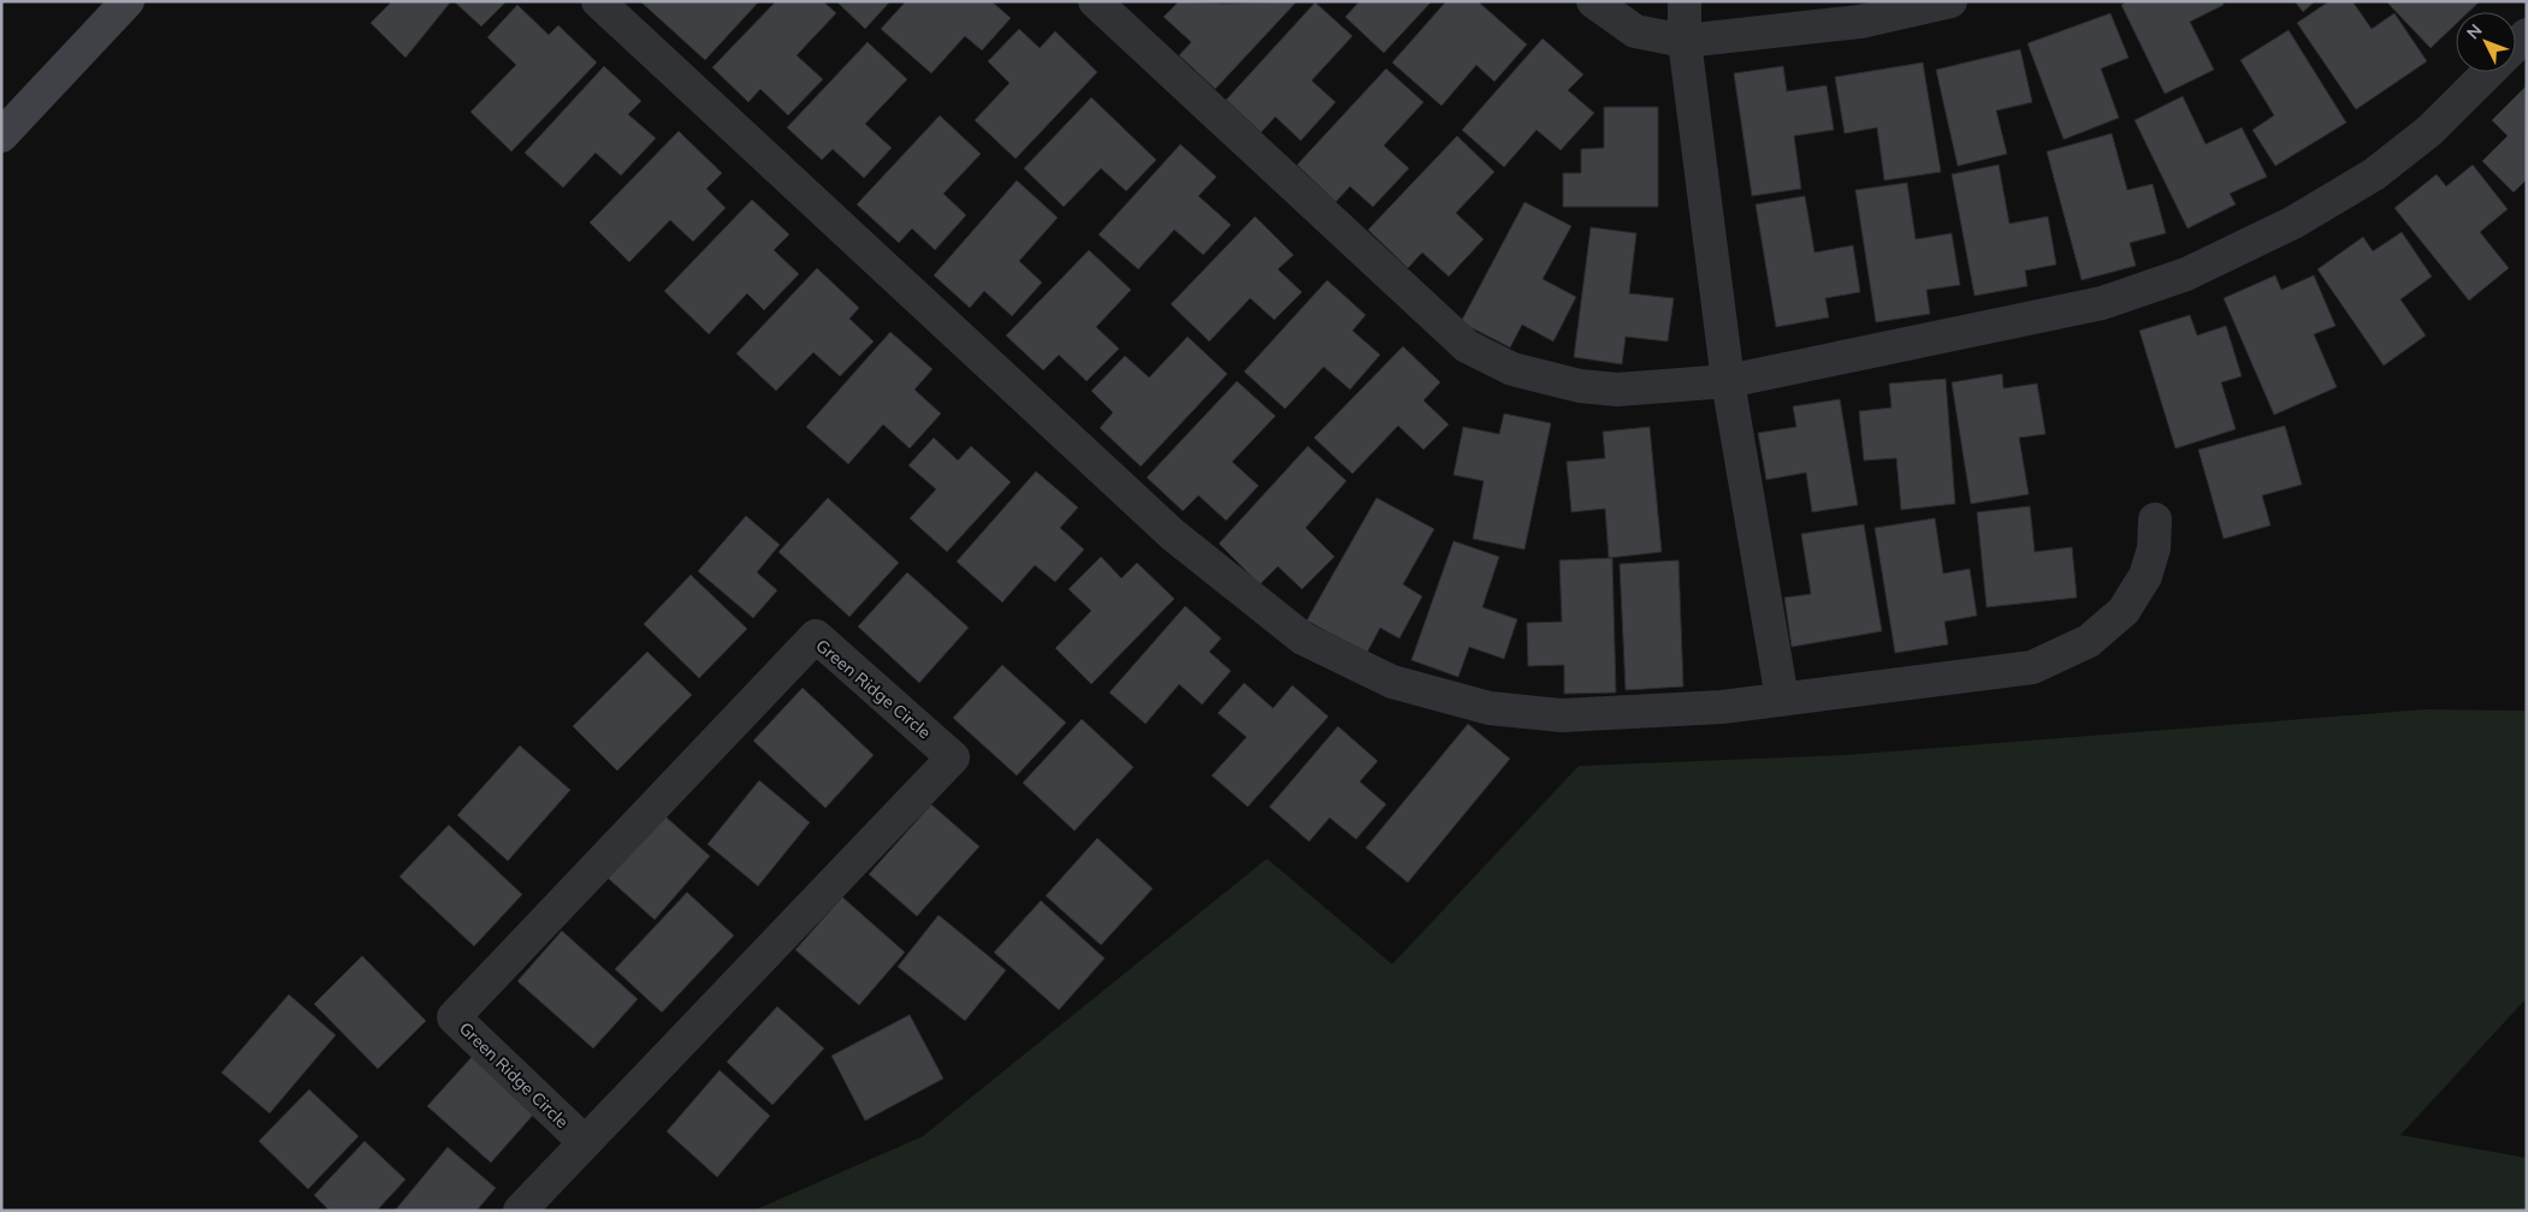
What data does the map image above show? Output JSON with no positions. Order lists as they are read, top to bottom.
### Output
{
  "streets": {
    "street": ["Green Ridge Circle"]
  },
  "north": "top left"
}
